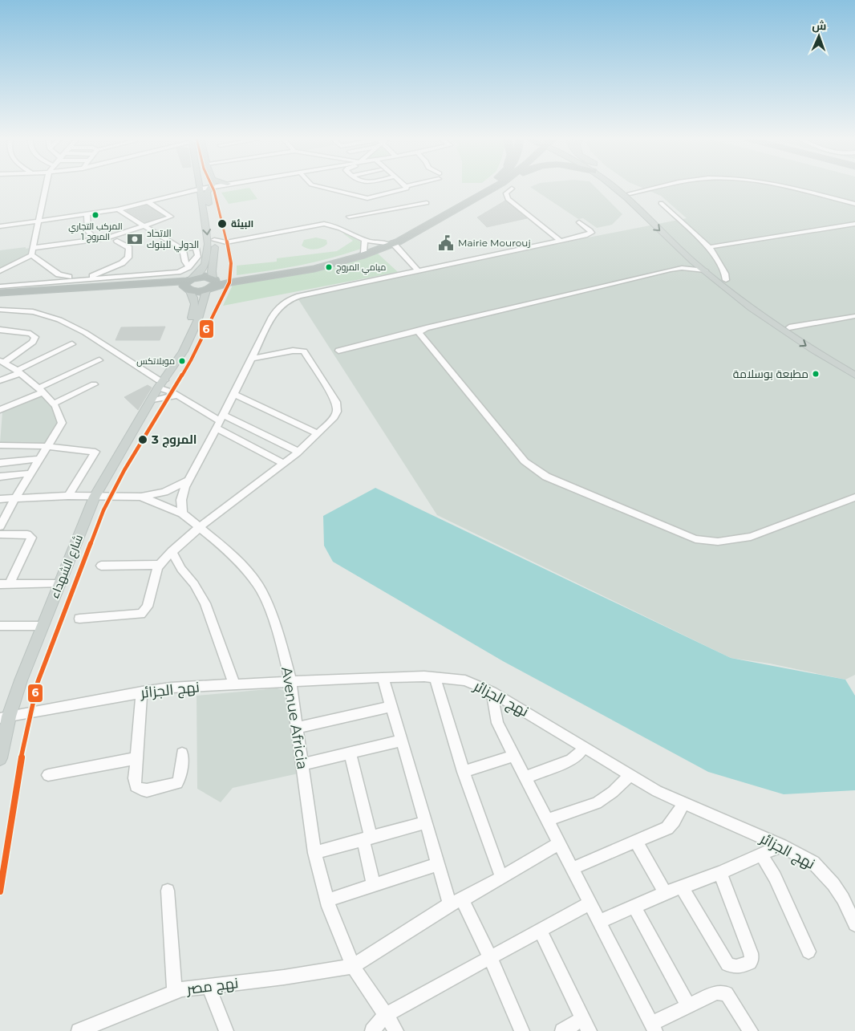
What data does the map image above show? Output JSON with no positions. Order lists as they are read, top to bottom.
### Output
{
  "streets": {
    "main road": ["شارع الشهداء"],
    "street": ["نهج الجزائر", "Avenue Africia", "نهج مصر"]
  },
  "crossings": [
    ["شارع الشهداء", "نهج الجزائر"],
    ["شارع الشهداء", "Avenue Africia"],
    ["نهج الجزائر", "Avenue Africia"],
    ["Avenue Africia", "نهج مصر"]
  ],
  "places": {
    "other": [
      "المركب التجاري المروج 1",
      "البيئة",
      "ميامي المروج",
      "موبلاتكس",
      "مطبعة بوسلامة",
      "المروج 3"
    ],
    "bank": ["الاتحاد الدولي للبنوك"],
    "public building": ["Mairie Mourouj"]
  },
  "lines": ["transit line 6"],
  "north": "top"
}
